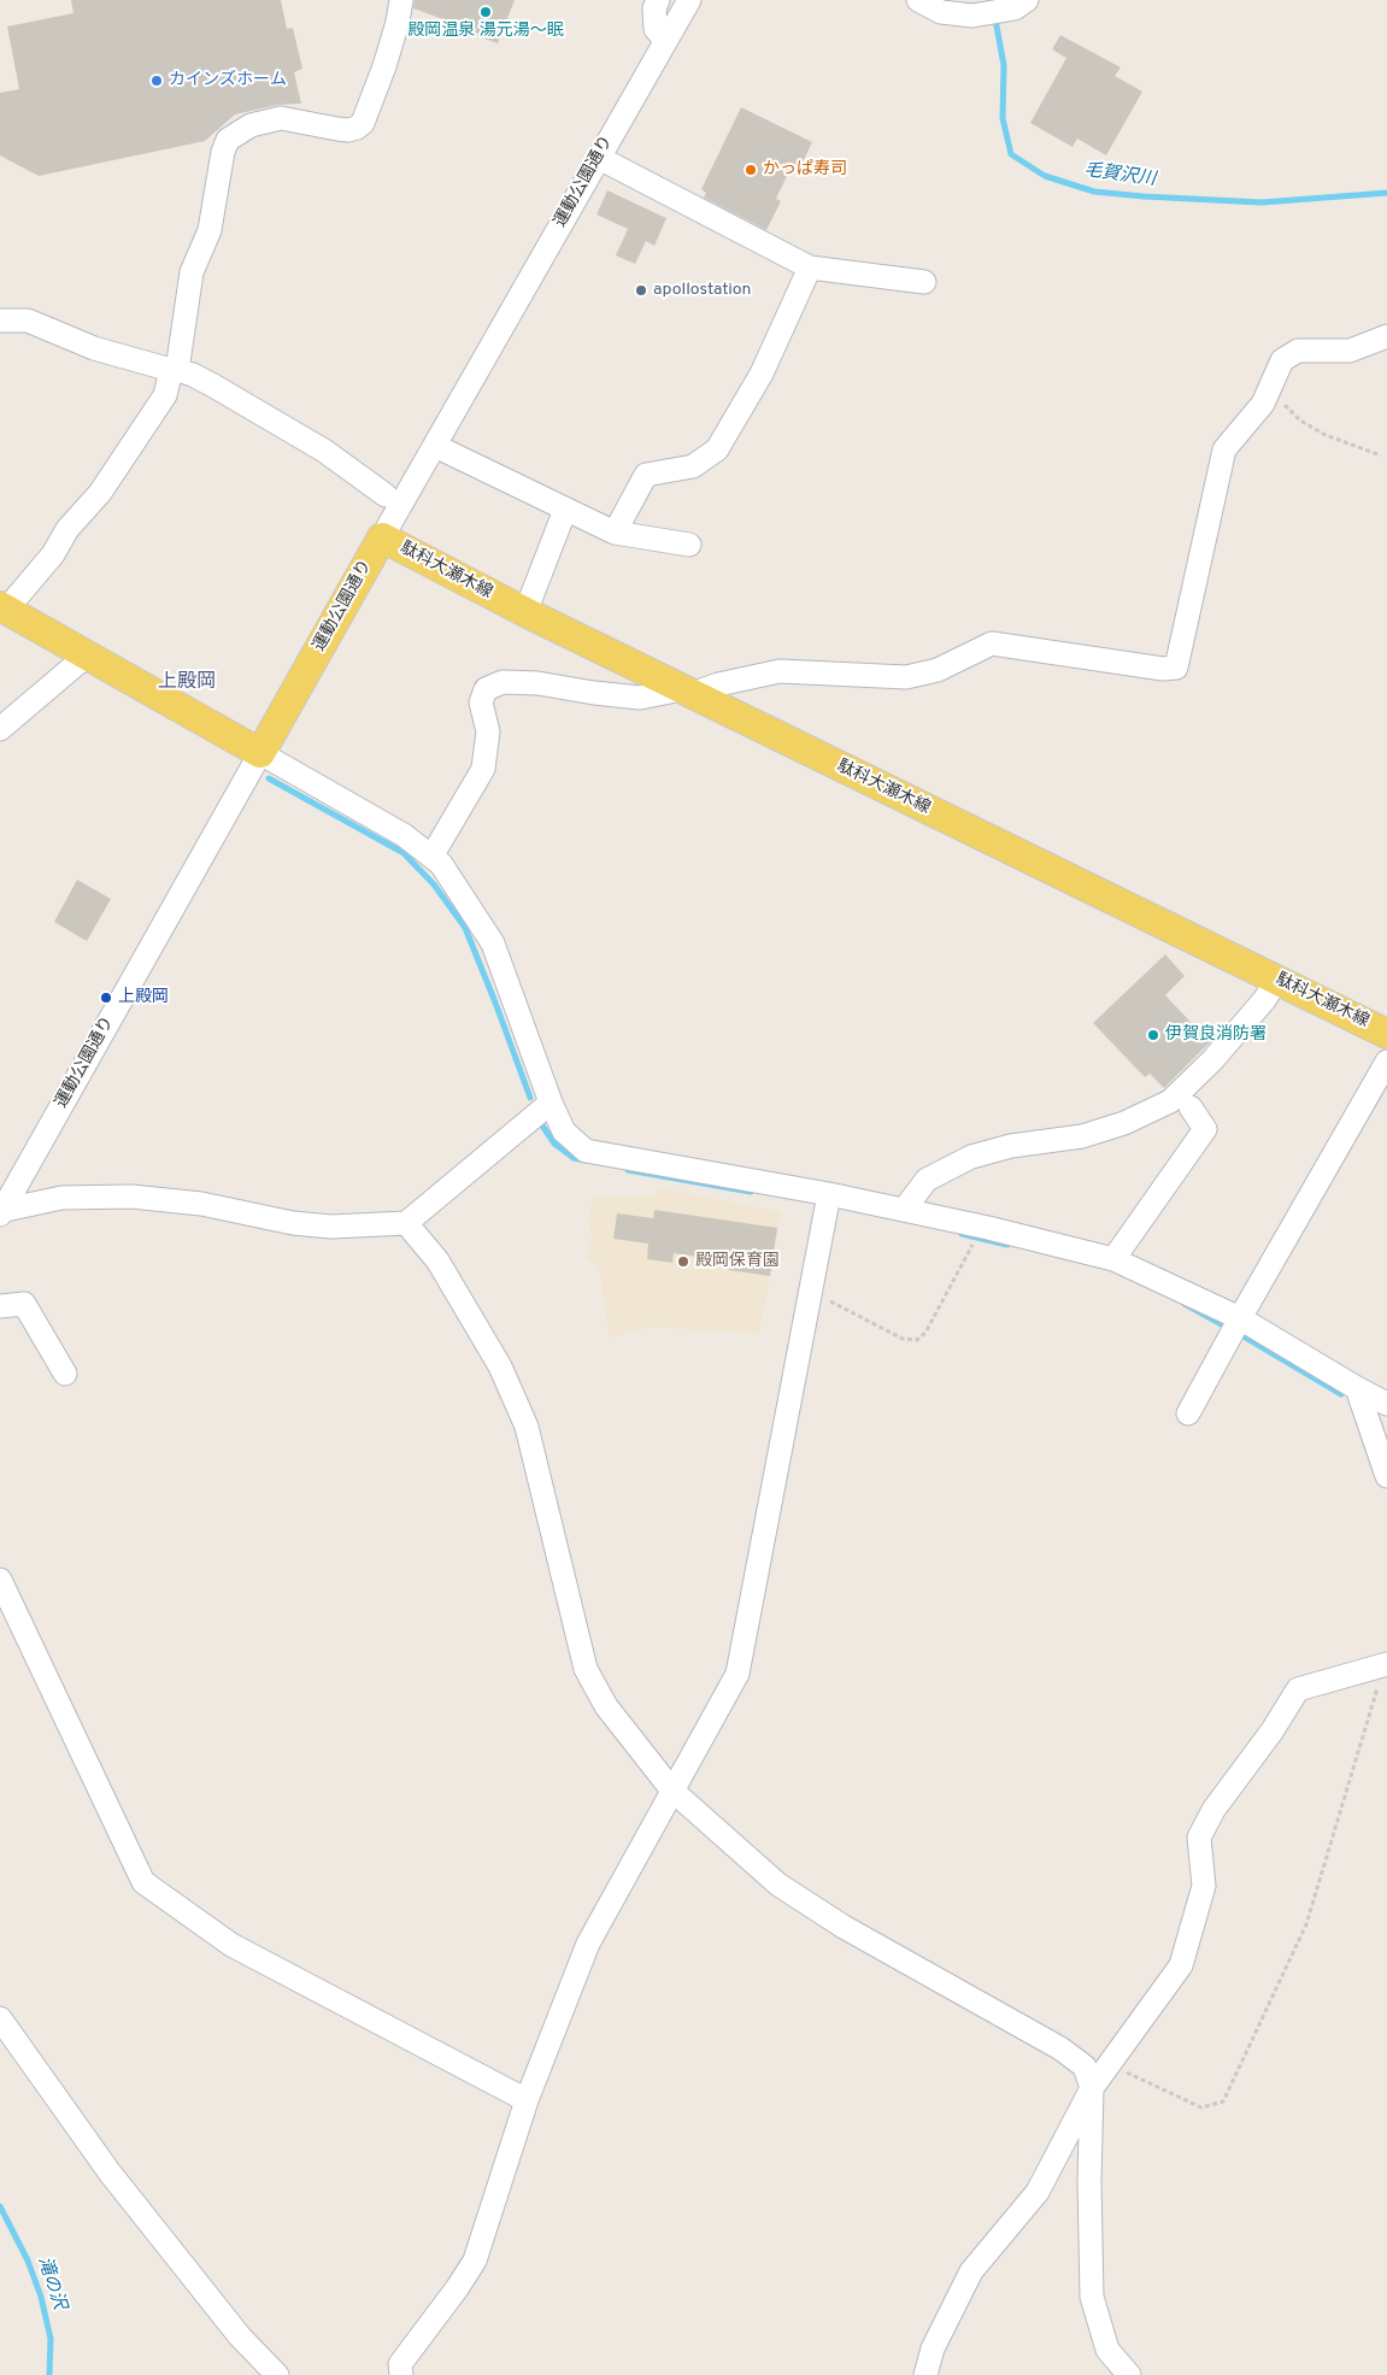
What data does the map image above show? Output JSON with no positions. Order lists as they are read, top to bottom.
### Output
{
  "streets": {
    "main road": ["運動公園通り", "駄科大瀬木線"]
  },
  "crossings": [
    ["運動公園通り", "駄科大瀬木線"]
  ],
  "districts": ["上殿岡"],
  "water": ["毛賀沢川", "滝の沢"],
  "places": [
    "殿岡温泉 湯元湯～眠",
    "カインズホーム",
    "かっぱ寿司",
    "apollostation",
    "上殿岡",
    "伊賀良消防署",
    "殿岡保育園"
  ]
}
